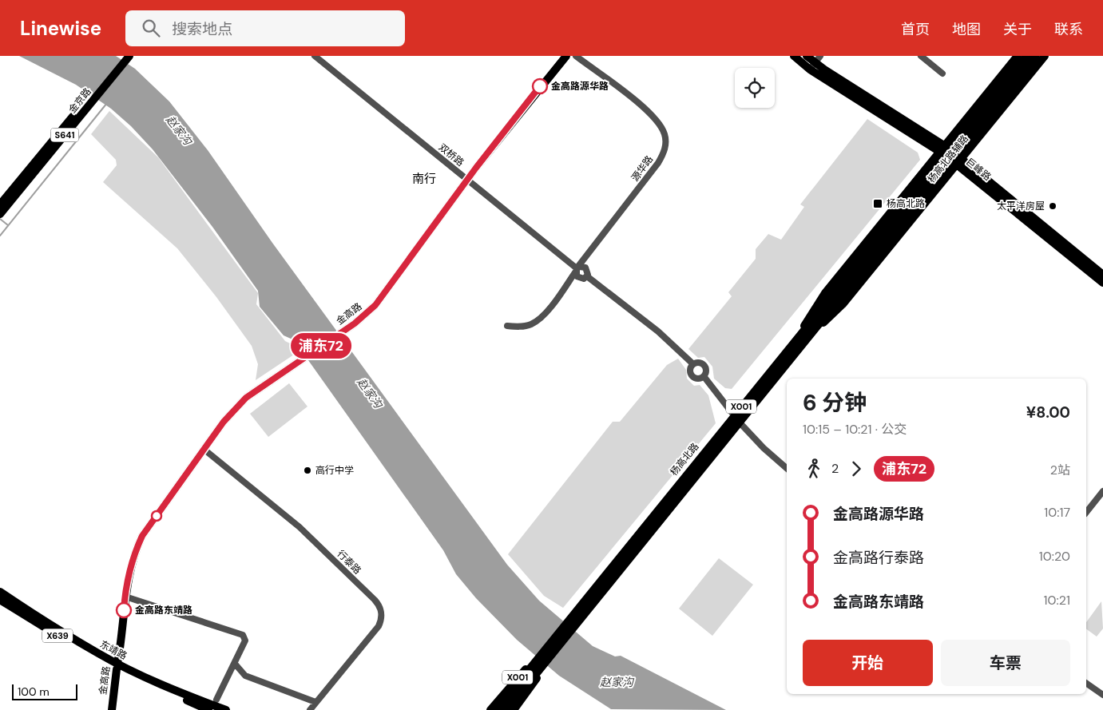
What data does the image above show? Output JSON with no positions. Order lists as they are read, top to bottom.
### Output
{
  "streets": {
    "highway": ["X001", "杨高北路"],
    "main road": [
      "金京路",
      "S641",
      "杨高北路辅路",
      "巨峰路",
      "金高路",
      "X639",
      "东靖路"
    ],
    "street": ["双桥路", "源华路", "行泰路"]
  },
  "crossings": [
    ["双桥路", "源华路"],
    ["双桥路", "金高路"],
    ["杨高北路辅路", "巨峰路"],
    ["杨高北路辅路", "杨高北路"],
    ["金高路", "行泰路"],
    ["金高路", "东靖路"],
    ["X001", "杨高北路"]
  ],
  "districts": ["南行"],
  "water": ["赵家沟"],
  "places": {
    "other": [
      "金高路源华路",
      "太平洋房屋",
      "高行中学",
      "金高路东靖路"
    ],
    "transit": ["杨高北路"]
  },
  "lines": ["bus line 浦东72"],
  "scale_bar": "100 m",
  "page": {
    "header": "Linewise",
    "search": "搜索地点",
    "nav": [
      "首页",
      "地图",
      "关于",
      "联系"
    ],
    "on_map": "浦东72",
    "heading": ["6 分钟", "10:15 – 10:21 · 公交", "¥8.00"],
    "legs": ["2", "浦东72", "2站"],
    "list": [
      {
        "name": "金高路源华路",
        "value": "10:17"
      },
      {
        "name": "金高路行泰路",
        "value": "10:20"
      },
      {
        "name": "金高路东靖路",
        "value": "10:21"
      }
    ],
    "buttons": ["开始", "车票"],
    "scale": "100 m"
  }
}
